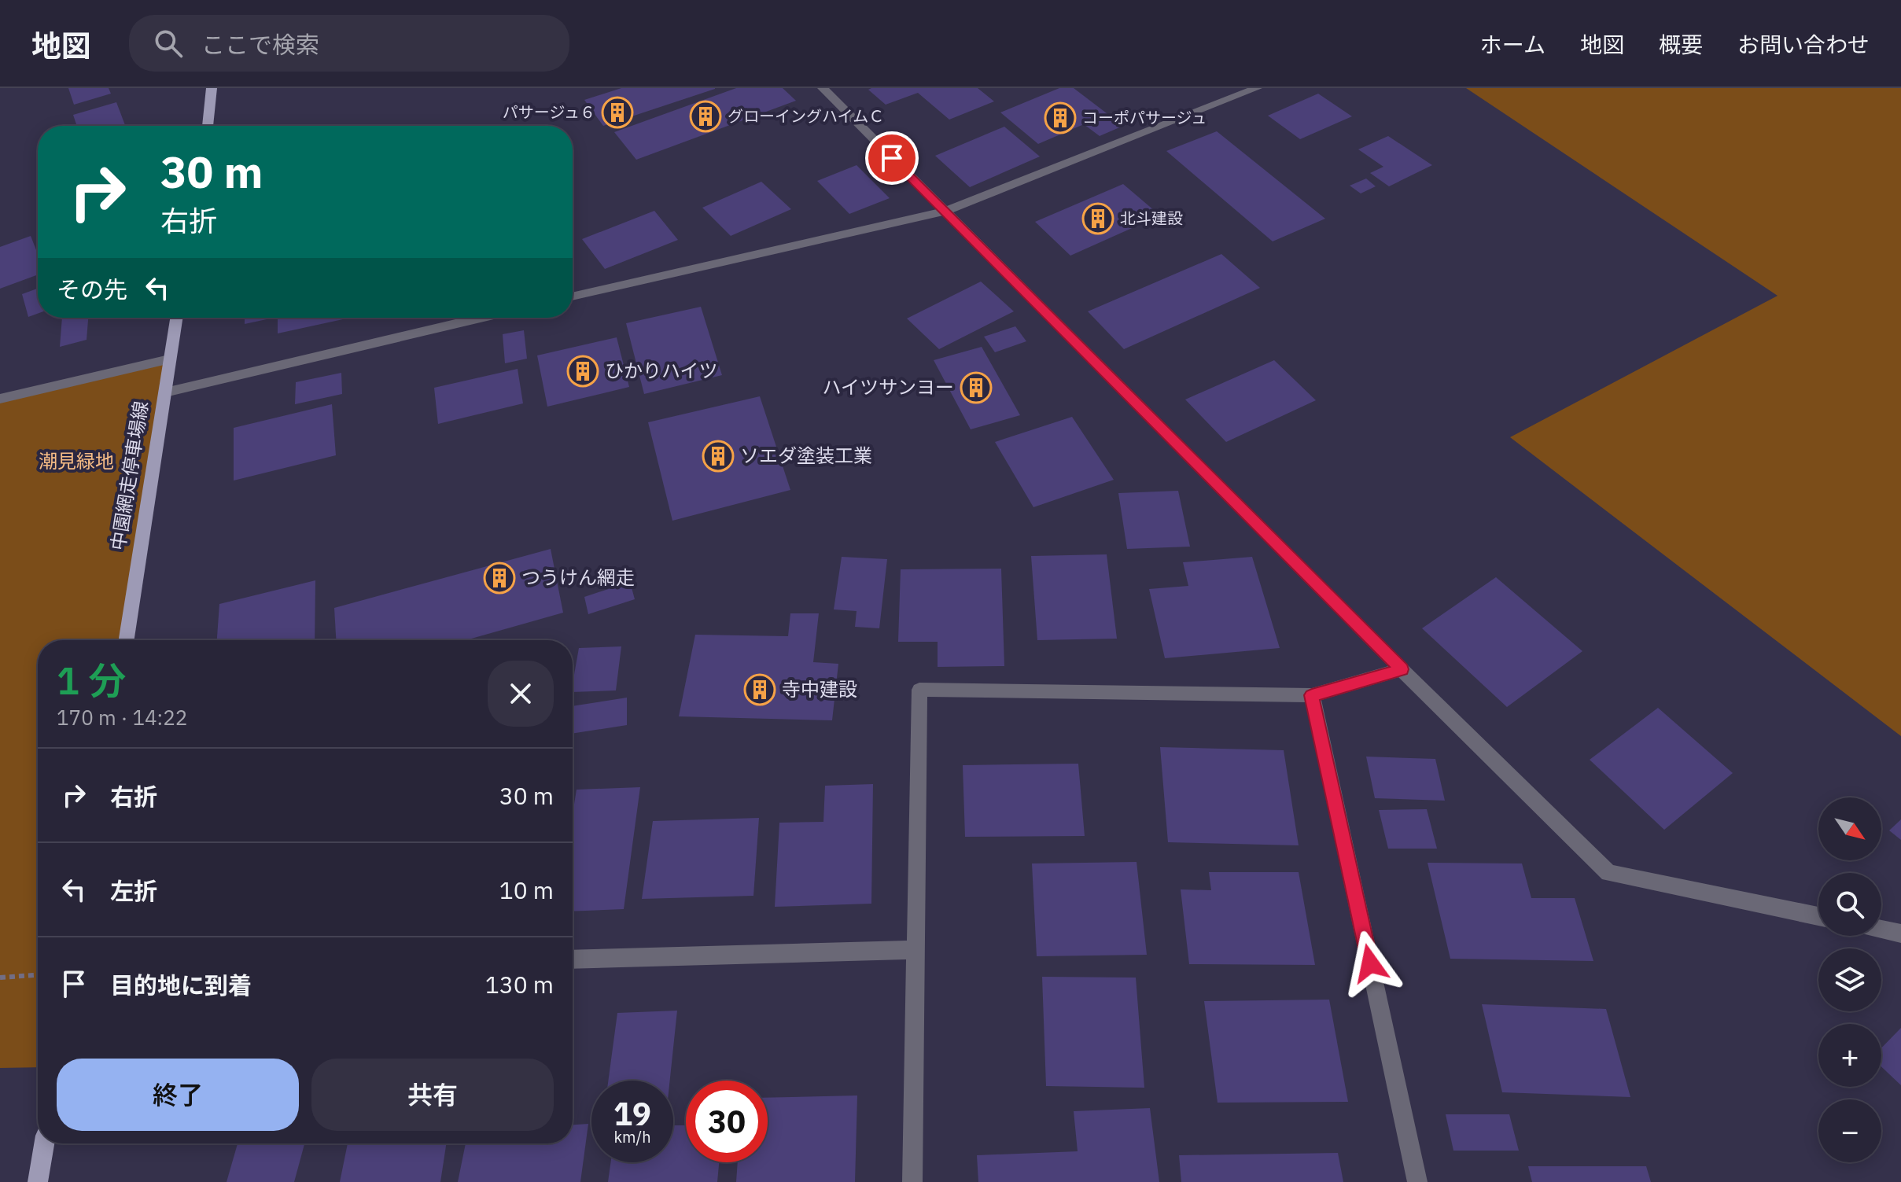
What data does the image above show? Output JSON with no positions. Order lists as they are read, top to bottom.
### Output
{
  "streets": {
    "main road": ["中園網走停車場線"]
  },
  "parks": ["潮見緑地"],
  "places": {
    "building": [
      "パサージュ６",
      "グローイングハイムＣ",
      "コーポパサージュ",
      "北斗建設",
      "ひかりハイツ",
      "ハイツサンヨー",
      "ソエダ塗装工業",
      "つうけん網走",
      "寺中建設"
    ]
  },
  "north": "bottom right",
  "page": {
    "header": "地図",
    "search": "ここで検索",
    "nav": [
      "ホーム",
      "地図",
      "概要",
      "お問い合わせ"
    ],
    "turn": ["30 m", "右折"],
    "then": "その先",
    "heading": ["1 分", "170 m · 14:22"],
    "list": [
      {
        "name": "右折",
        "value": "30 m"
      },
      {
        "name": "左折",
        "value": "10 m"
      },
      {
        "name": "目的地に到着",
        "value": "130 m"
      }
    ],
    "map_buttons": ["+", "−"],
    "buttons": ["終了", "共有"],
    "speed": "19 km/h",
    "limit": "30"
  }
}
